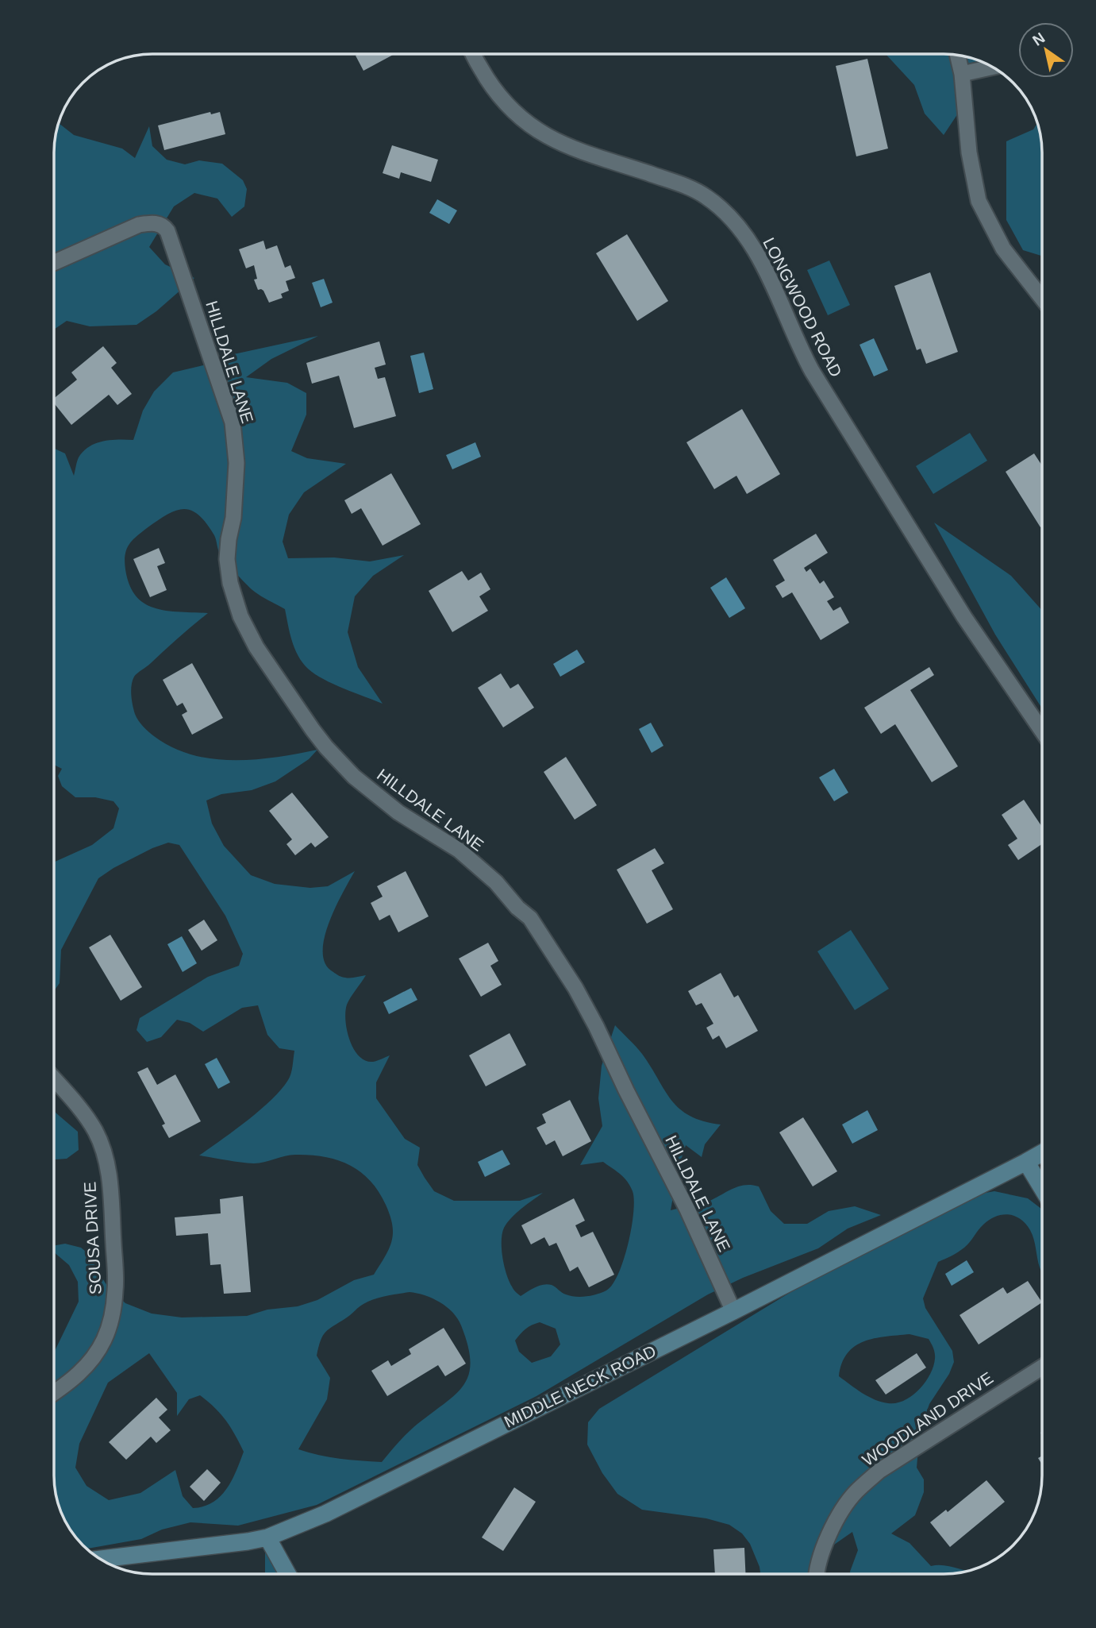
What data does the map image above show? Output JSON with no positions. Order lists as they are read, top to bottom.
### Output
{
  "streets": {
    "main road": ["MIDDLE NECK ROAD"],
    "street": [
      "LONGWOOD ROAD",
      "HILLDALE LANE",
      "SOUSA DRIVE",
      "WOODLAND DRIVE"
    ]
  },
  "crossings": [
    ["HILLDALE LANE", "MIDDLE NECK ROAD"]
  ],
  "north": "top left"
}
